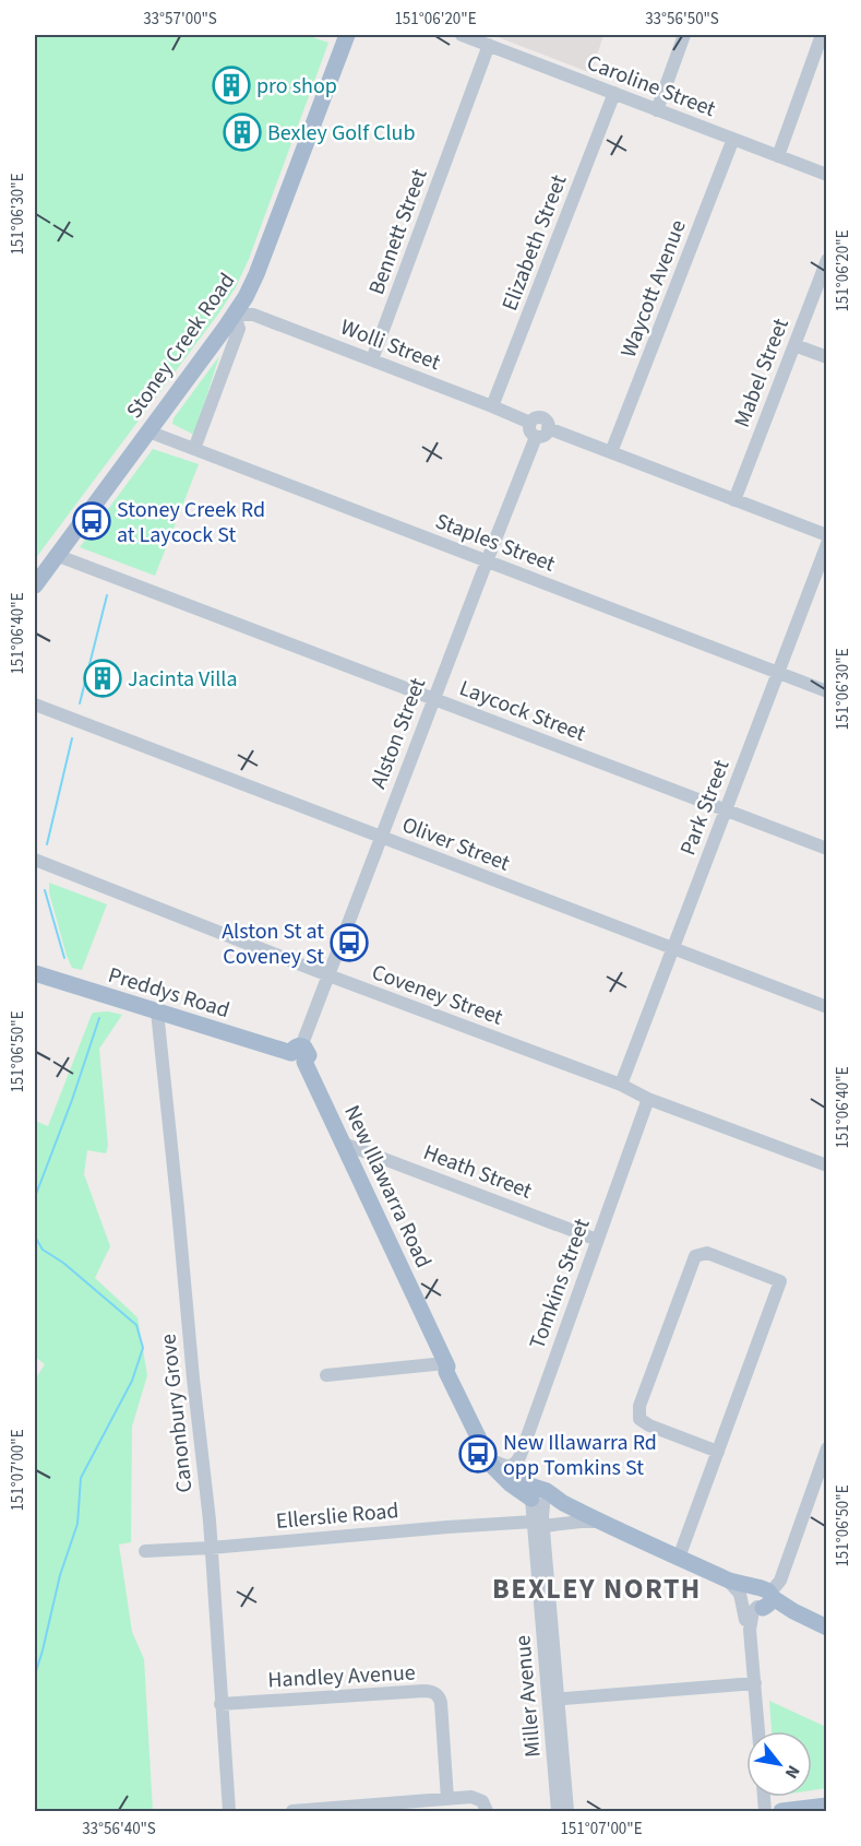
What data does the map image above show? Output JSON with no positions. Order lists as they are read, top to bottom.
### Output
{
  "streets": {
    "main road": ["Stoney Creek Road", "Preddys Road", "New Illawarra Road"],
    "street": [
      "Caroline Street",
      "Bennett Street",
      "Elizabeth Street",
      "Waycott Avenue",
      "Wolli Street",
      "Mabel Street",
      "Staples Street",
      "Laycock Street",
      "Alston Street",
      "Park Street",
      "Oliver Street",
      "Coveney Street",
      "Heath Street",
      "Tomkins Street",
      "Canonbury Grove",
      "Ellerslie Road",
      "Handley Avenue",
      "Miller Avenue"
    ]
  },
  "crossings": [
    ["Caroline Street", "Bennett Street"],
    ["Caroline Street", "Elizabeth Street"],
    ["Caroline Street", "Waycott Avenue"],
    ["Bennett Street", "Wolli Street"],
    ["Elizabeth Street", "Wolli Street"],
    ["Wolli Street", "Stoney Creek Road"],
    ["Wolli Street", "Alston Street"],
    ["Stoney Creek Road", "Staples Street"],
    ["Stoney Creek Road", "Laycock Street"],
    ["Staples Street", "Alston Street"],
    ["Staples Street", "Park Street"],
    ["Laycock Street", "Alston Street"],
    ["Laycock Street", "Park Street"],
    ["Alston Street", "Oliver Street"],
    ["Alston Street", "Preddys Road"],
    ["Alston Street", "Coveney Street"],
    ["Alston Street", "New Illawarra Road"],
    ["Park Street", "Oliver Street"],
    ["Park Street", "Coveney Street"],
    ["Preddys Road", "New Illawarra Road"],
    ["Preddys Road", "Canonbury Grove"],
    ["Coveney Street", "Tomkins Street"],
    ["Heath Street", "New Illawarra Road"],
    ["Heath Street", "Tomkins Street"],
    ["New Illawarra Road", "Tomkins Street"],
    ["New Illawarra Road", "Ellerslie Road"],
    ["New Illawarra Road", "Miller Avenue"],
    ["Canonbury Grove", "Ellerslie Road"],
    ["Canonbury Grove", "Handley Avenue"],
    ["Ellerslie Road", "Miller Avenue"]
  ],
  "districts": ["BEXLEY NORTH"],
  "places": {
    "building": ["pro shop", "Bexley Golf Club", "Jacinta Villa"],
    "bus stop": ["Stoney Creek Rd at Laycock St", "Alston St at Coveney St", "New Illawarra Rd opp Tomkins St"]
  },
  "north": "bottom right",
  "coordinates": [
    "33°57'00\"S",
    "151°06'20\"E",
    "33°56'50\"S",
    "151°06'30\"E",
    "151°06'40\"E",
    "151°06'50\"E",
    "151°07'00\"E",
    "33°56'40\"S"
  ]
}
